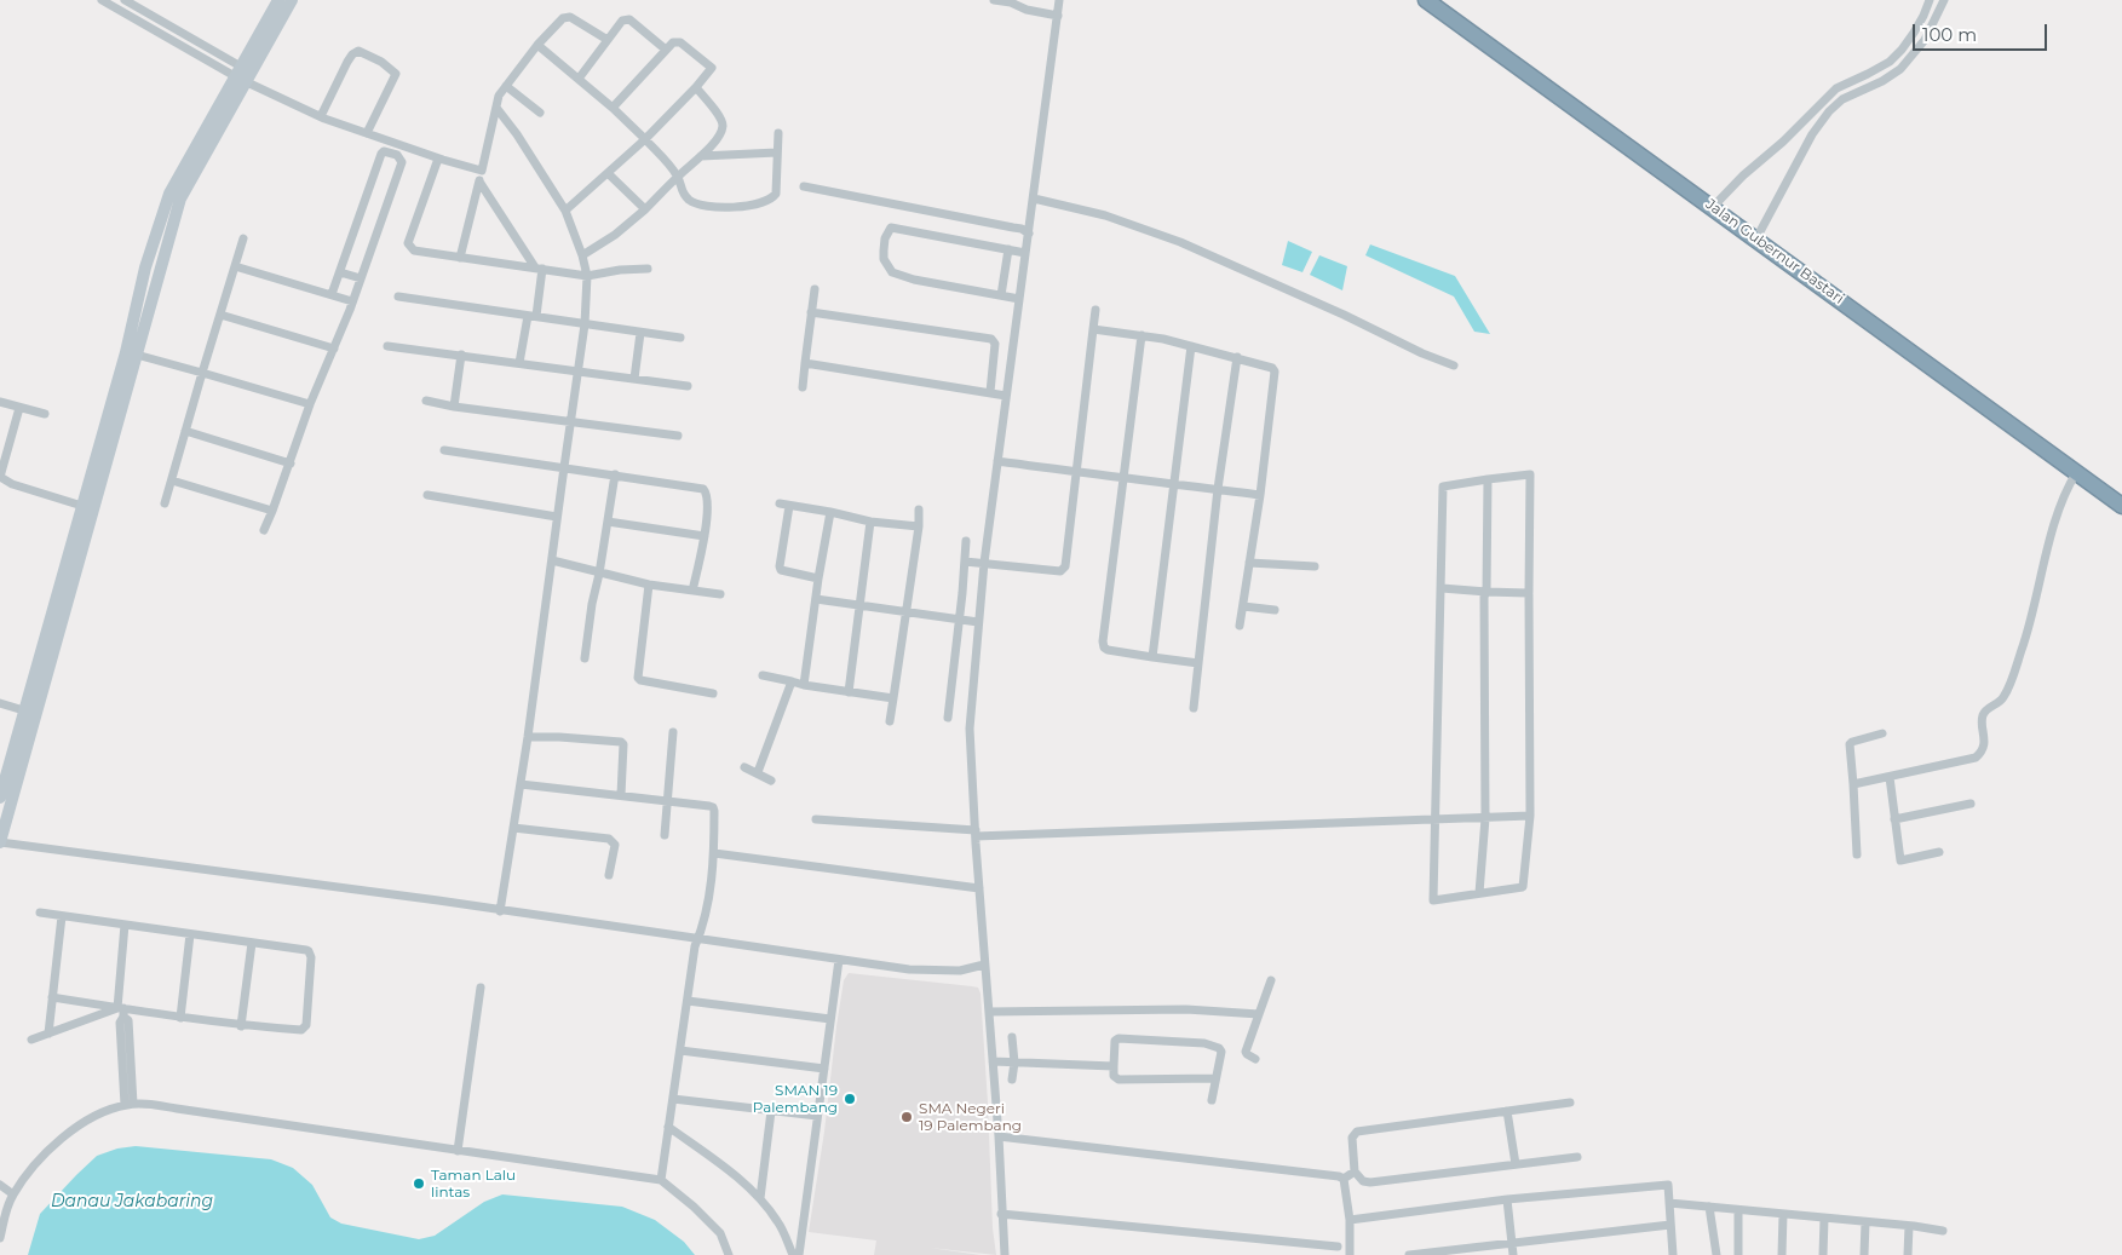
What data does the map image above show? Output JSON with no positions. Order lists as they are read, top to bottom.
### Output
{
  "streets": {
    "highway": ["Jalan Gubernur Bastari"]
  },
  "water": ["Danau Jakabaring"],
  "places": ["SMAN 19 Palembang", "SMA Negeri 19 Palembang", "Taman Lalu lintas"],
  "scale_bar": "100 m"
}
